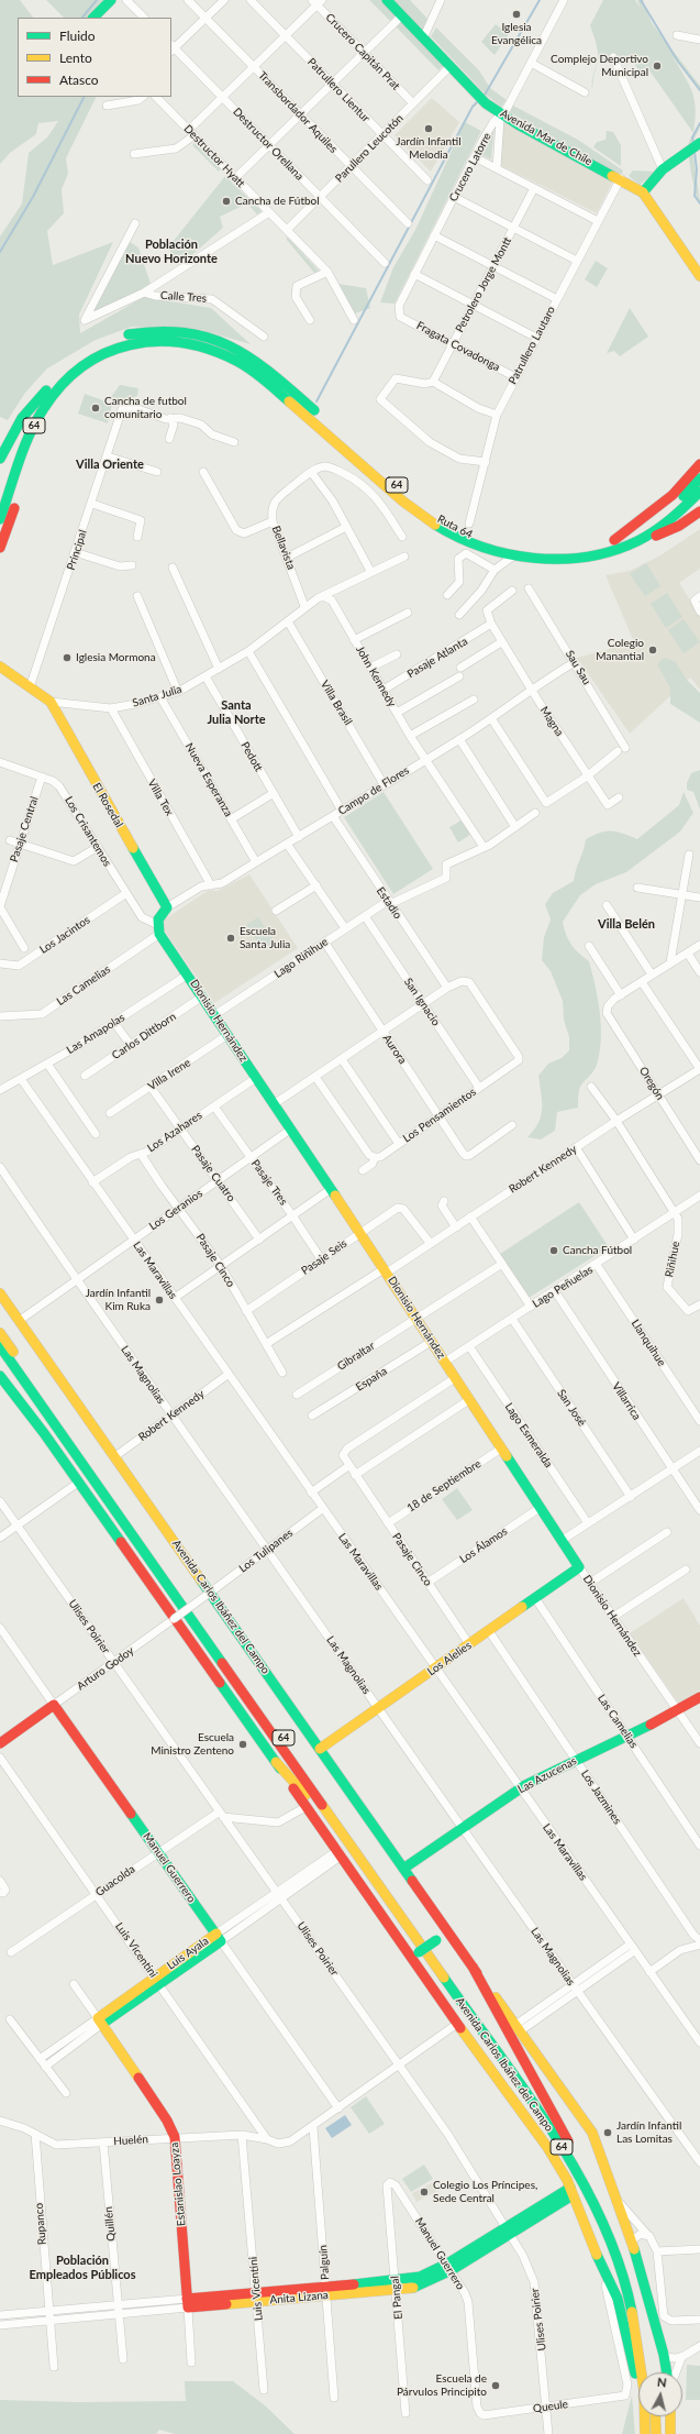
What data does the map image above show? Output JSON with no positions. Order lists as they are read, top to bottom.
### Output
{
  "streets": {
    "main road": [
      "Avenida Mar de Chile",
      "64",
      "Ruta 64",
      "Santa Julia",
      "El Rosedal",
      "Las Camelias",
      "Dionisio Hernández",
      "Avenida Carlos Ibáñez del Campo",
      "Los Alelies",
      "Arturo Godoy",
      "Las Azucenas",
      "Manuel Guerrero",
      "Luis Ayala",
      "Estanislao Loayza",
      "Anita Lizana"
    ],
    "street": [
      "Crucero Capitán Prat",
      "Patrullero Lientur",
      "Transbordador Aquiles",
      "Destructor Orellana",
      "Parullero Leucotón",
      "Destructor Hyatt",
      "Crucero Latorre",
      "Petrolero Jorge Montt",
      "Calle Tres",
      "Patrullero Lautaro",
      "Fragata Covadonga",
      "Bellavista",
      "Principal",
      "Pasaje Atlanta",
      "Sau Sau",
      "John Kennedy",
      "Villa Brasil",
      "Magna",
      "Pedott",
      "Nueva Esperanza",
      "Campo de Flores",
      "Villa Tex",
      "Pasaje Central",
      "Los Crisantemos",
      "Estadio",
      "Los Jacintos",
      "Lago Riñihue",
      "San Ignacio",
      "Las Amapolas",
      "Carlos Dittborn",
      "Aurora",
      "Villa Irene",
      "Oregón",
      "Los Pensamientos",
      "Los Azahares",
      "Robert Kennedy",
      "Pasaje Cuatro",
      "Pasaje Tres",
      "Los Geranios",
      "Pasaje Seis",
      "Riñihue",
      "Pasaje Cinco",
      "Las Maravillas",
      "Lago Peñuelas",
      "Llanquihue",
      "Gibraltar",
      "Las Magnolias",
      "España",
      "Villarrica",
      "San José",
      "Lago Esmeralda",
      "18 de Septiembre",
      "Los Álamos",
      "Los Tulipanes",
      "Ulises Poirier",
      "Los Jazmines",
      "Guacolda",
      "Luis Vicentini",
      "Huelén",
      "Rupanco",
      "Quillén",
      "Palguín",
      "El Pangal",
      "Queule"
    ]
  },
  "crossings": [
    ["Crucero Capitán Prat", "Parullero Leucotón"],
    ["Patrullero Lientur", "Parullero Leucotón"],
    ["Transbordador Aquiles", "Parullero Leucotón"],
    ["Avenida Mar de Chile", "Parullero Leucotón"],
    ["Avenida Mar de Chile", "Crucero Latorre"],
    ["Avenida Mar de Chile", "Patrullero Lautaro"],
    ["Destructor Orellana", "Parullero Leucotón"],
    ["Parullero Leucotón", "Destructor Hyatt"],
    ["Crucero Latorre", "Fragata Covadonga"],
    ["Petrolero Jorge Montt", "Fragata Covadonga"],
    ["Patrullero Lautaro", "Fragata Covadonga"],
    ["64", "Ruta 64"],
    ["Bellavista", "Santa Julia"],
    ["Principal", "Santa Julia"],
    ["Pasaje Atlanta", "John Kennedy"],
    ["Pasaje Atlanta", "Magna"],
    ["Sau Sau", "Campo de Flores"],
    ["John Kennedy", "Santa Julia"],
    ["John Kennedy", "Campo de Flores"],
    ["John Kennedy", "Lago Riñihue"],
    ["Santa Julia", "Villa Brasil"],
    ["Santa Julia", "Pedott"],
    ["Santa Julia", "Nueva Esperanza"],
    ["Santa Julia", "Villa Tex"],
    ["Santa Julia", "El Rosedal"],
    ["Villa Brasil", "Campo de Flores"],
    ["Magna", "Campo de Flores"],
    ["Pedott", "Campo de Flores"],
    ["Nueva Esperanza", "Campo de Flores"],
    ["Campo de Flores", "Villa Tex"],
    ["Campo de Flores", "El Rosedal"],
    ["Campo de Flores", "Estadio"],
    ["Campo de Flores", "Las Camelias"],
    ["El Rosedal", "Las Camelias"],
    ["Pasaje Central", "Los Crisantemos"],
    ["Los Crisantemos", "Los Jacintos"],
    ["Los Crisantemos", "Las Camelias"],
    ["Los Crisantemos", "Dionisio Hernández"],
    ["Estadio", "Lago Riñihue"],
    ["Estadio", "Los Pensamientos"],
    ["Lago Riñihue", "San Ignacio"],
    ["Lago Riñihue", "Dionisio Hernández"],
    ["Lago Riñihue", "Aurora"],
    ["Las Camelias", "Dionisio Hernández"],
    ["Las Camelias", "Los Alelies"],
    ["Las Camelias", "Las Azucenas"],
    ["San Ignacio", "Los Pensamientos"],
    ["Dionisio Hernández", "Las Amapolas"],
    ["Dionisio Hernández", "Carlos Dittborn"],
    ["Dionisio Hernández", "Villa Irene"],
    ["Dionisio Hernández", "Los Azahares"],
    ["Dionisio Hernández", "Robert Kennedy"],
    ["Dionisio Hernández", "Los Geranios"],
    ["Dionisio Hernández", "Pasaje Seis"],
    ["Dionisio Hernández", "Pasaje Cinco"],
    ["Dionisio Hernández", "Lago Peñuelas"],
    ["Dionisio Hernández", "Gibraltar"],
    ["Dionisio Hernández", "España"],
    ["Dionisio Hernández", "18 de Septiembre"],
    ["Dionisio Hernández", "Los Álamos"],
    ["Dionisio Hernández", "Los Alelies"],
    ["Dionisio Hernández", "Las Azucenas"],
    ["Las Amapolas", "Las Maravillas"],
    ["Aurora", "Los Pensamientos"],
    ["Villa Irene", "Pasaje Cuatro"],
    ["Oregón", "Robert Kennedy"],
    ["Los Azahares", "Pasaje Cuatro"],
    ["Los Azahares", "Pasaje Tres"],
    ["Los Azahares", "Pasaje Cinco"],
    ["Los Azahares", "Las Maravillas"],
    ["Robert Kennedy", "Pasaje Seis"],
    ["Robert Kennedy", "Pasaje Cinco"],
    ["Robert Kennedy", "Las Maravillas"],
    ["Robert Kennedy", "Las Magnolias"],
    ["Robert Kennedy", "Avenida Carlos Ibáñez del Campo"],
    ["Pasaje Cuatro", "Los Geranios"],
    ["Pasaje Tres", "Los Geranios"],
    ["Pasaje Tres", "Pasaje Seis"],
    ["Los Geranios", "Pasaje Cinco"],
    ["Los Geranios", "Las Maravillas"],
    ["Los Geranios", "Las Magnolias"],
    ["Los Geranios", "Avenida Carlos Ibáñez del Campo"],
    ["Pasaje Seis", "Pasaje Cinco"],
    ["Riñihue", "Lago Peñuelas"],
    ["Pasaje Cinco", "18 de Septiembre"],
    ["Pasaje Cinco", "Los Álamos"],
    ["Pasaje Cinco", "Los Alelies"],
    ["Las Maravillas", "Los Tulipanes"],
    ["Las Maravillas", "Los Alelies"],
    ["Las Maravillas", "Las Azucenas"],
    ["Lago Peñuelas", "Llanquihue"],
    ["Lago Peñuelas", "Villarrica"],
    ["Lago Peñuelas", "San José"],
    ["Lago Peñuelas", "Lago Esmeralda"],
    ["Las Magnolias", "Los Tulipanes"],
    ["Las Magnolias", "Los Alelies"],
    ["Las Magnolias", "Las Azucenas"],
    ["Los Tulipanes", "Avenida Carlos Ibáñez del Campo"],
    ["Los Tulipanes", "Arturo Godoy"],
    ["Avenida Carlos Ibáñez del Campo", "Los Alelies"],
    ["Avenida Carlos Ibáñez del Campo", "Arturo Godoy"],
    ["Avenida Carlos Ibáñez del Campo", "Las Azucenas"],
    ["Avenida Carlos Ibáñez del Campo", "Luis Ayala"],
    ["Avenida Carlos Ibáñez del Campo", "Huelén"],
    ["Avenida Carlos Ibáñez del Campo", "Anita Lizana"],
    ["Avenida Carlos Ibáñez del Campo", "Queule"],
    ["Ulises Poirier", "Arturo Godoy"],
    ["Ulises Poirier", "Guacolda"],
    ["Ulises Poirier", "Luis Ayala"],
    ["Ulises Poirier", "Huelén"],
    ["Ulises Poirier", "Anita Lizana"],
    ["Ulises Poirier", "Queule"],
    ["Los Alelies", "Los Jazmines"],
    ["Arturo Godoy", "Manuel Guerrero"],
    ["Las Azucenas", "Los Jazmines"],
    ["Manuel Guerrero", "Guacolda"],
    ["Manuel Guerrero", "Luis Ayala"],
    ["Manuel Guerrero", "Huelén"],
    ["Manuel Guerrero", "Anita Lizana"],
    ["Manuel Guerrero", "El Pangal"],
    ["Manuel Guerrero", "Queule"],
    ["Guacolda", "Luis Vicentini"],
    ["Luis Vicentini", "Luis Ayala"],
    ["Luis Vicentini", "Huelén"],
    ["Luis Vicentini", "Anita Lizana"],
    ["Luis Ayala", "Estanislao Loayza"],
    ["Huelén", "Estanislao Loayza"],
    ["Huelén", "Rupanco"],
    ["Huelén", "Quillén"],
    ["Huelén", "Palguín"],
    ["Estanislao Loayza", "Anita Lizana"],
    ["Rupanco", "Anita Lizana"],
    ["Quillén", "Anita Lizana"],
    ["Palguín", "Anita Lizana"],
    ["Anita Lizana", "El Pangal"]
  ],
  "districts": [
    "Población Nuevo Horizonte",
    "Villa Oriente",
    "Santa Julia Norte",
    "Villa Belén",
    "Población Empleados Públicos"
  ],
  "places": [
    "Iglesia Evangélica",
    "Complejo Deportivo Municipal",
    "Jardín Infantil Melodia",
    "Cancha de Fútbol",
    "Cancha de futbol comunitario",
    "Colegio Manantial",
    "Iglesia Mormona",
    "Escuela Santa Julia",
    "Cancha Fútbol",
    "Jardín Infantil Kim Ruka",
    "Escuela Ministro Zenteno",
    "Jardín Infantil Las Lomitas",
    "Colegio Los Príncipes, Sede Central",
    "Escuela de Párvulos Principito"
  ],
  "legend": ["Fluido", "Lento", "Atasco"],
  "north": "top"
}
